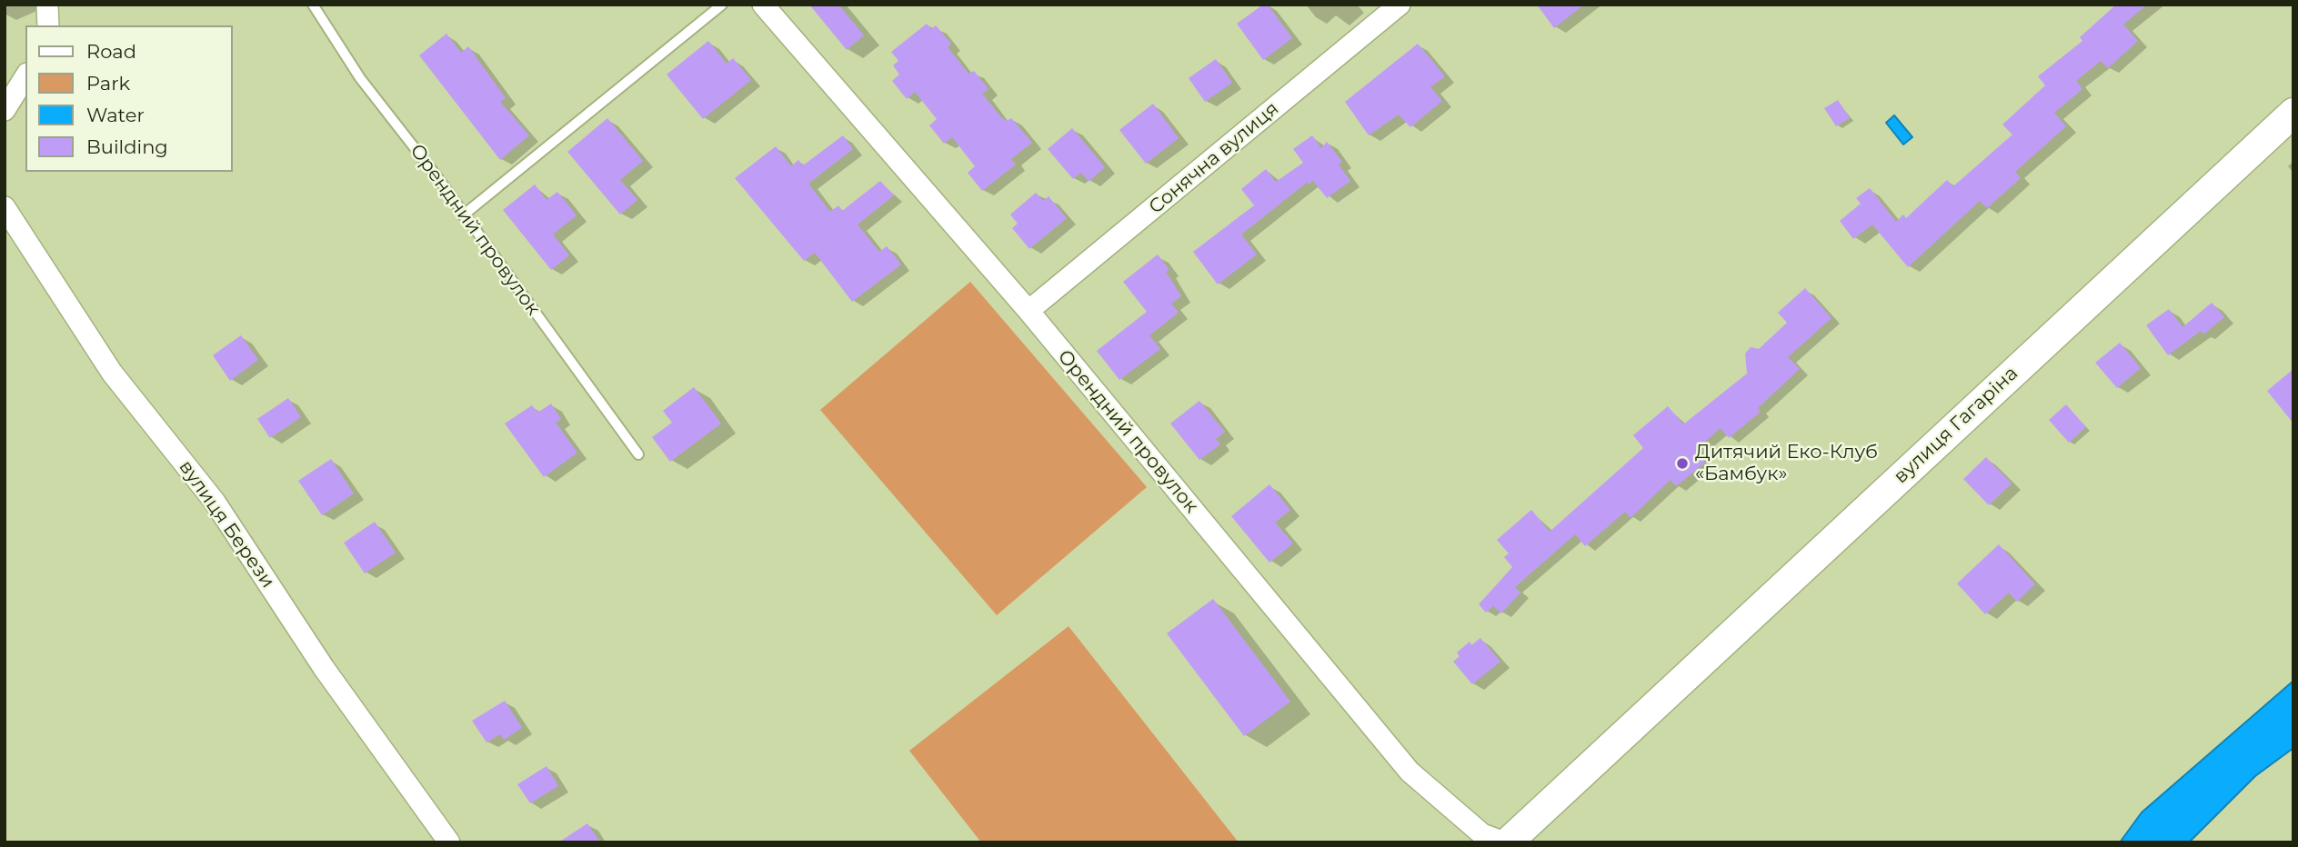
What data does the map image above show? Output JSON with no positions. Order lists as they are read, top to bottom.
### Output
{
  "streets": {
    "street": [
      "Сонячна вулиця",
      "Орендний провулок",
      "вулиця Гагаріна",
      "вулиця Берези"
    ]
  },
  "crossings": [
    ["Сонячна вулиця", "Орендний провулок"],
    ["Орендний провулок", "вулиця Гагаріна"]
  ],
  "places": ["Дитячий Еко-Клуб «Бамбук»"],
  "legend": [
    "Road",
    "Park",
    "Water",
    "Building"
  ]
}
